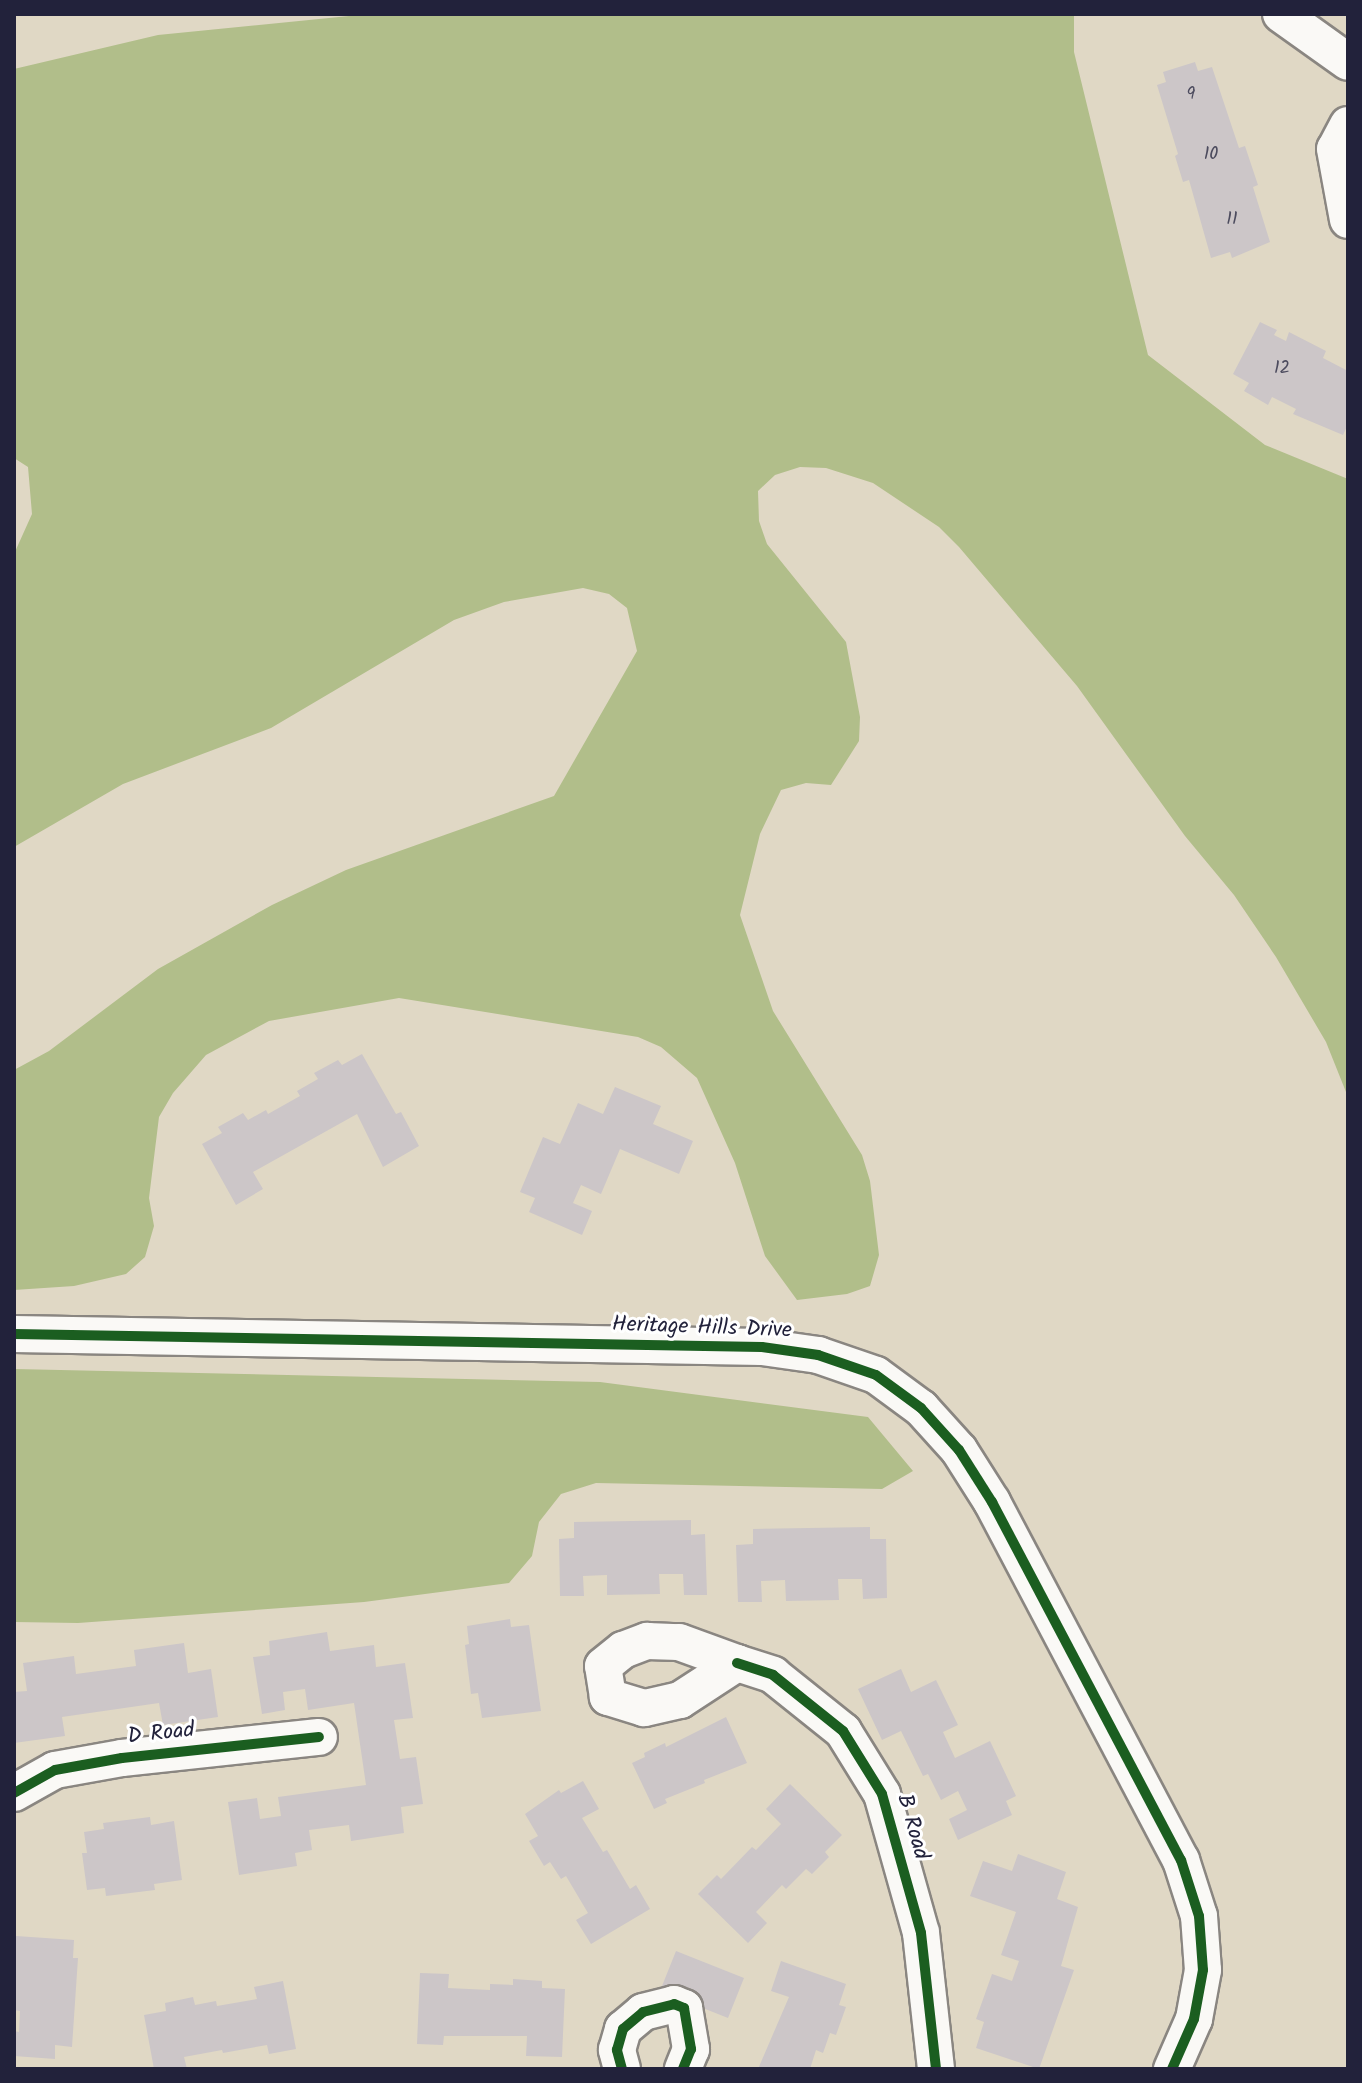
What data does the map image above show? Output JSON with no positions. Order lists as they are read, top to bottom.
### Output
{
  "streets": {
    "street": ["Heritage Hills Drive", "D Road", "B Road"]
  },
  "house_numbers": [
    "9",
    "10",
    "11",
    "12"
  ]
}
